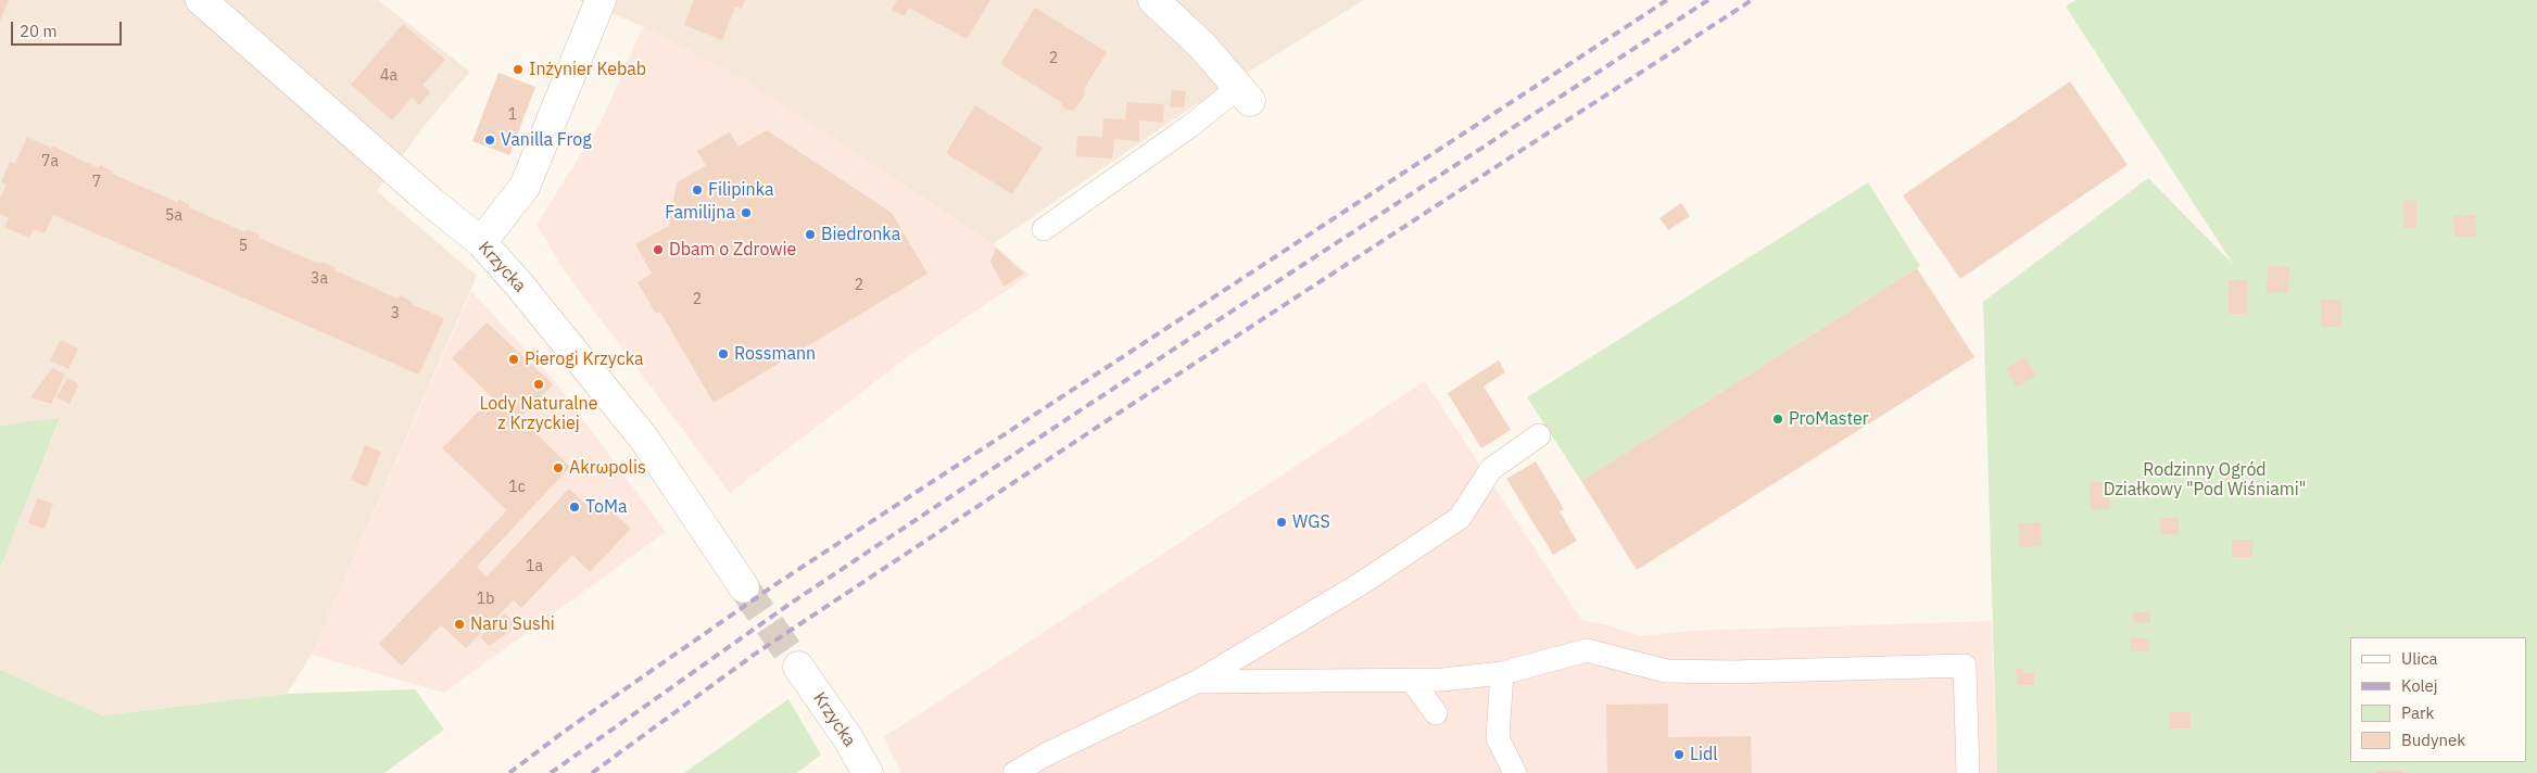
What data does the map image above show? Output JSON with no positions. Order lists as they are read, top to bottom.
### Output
{
  "streets": {
    "street": ["Krzycka"]
  },
  "parks": ["Rodzinny Ogród Działkowy \"Pod Wiśniami\""],
  "places": [
    "Inżynier Kebab",
    "Vanilla Frog",
    "Filipinka",
    "Familijna",
    "Biedronka",
    "Dbam o Zdrowie",
    "Rossmann",
    "Pierogi Krzycka",
    "Lody Naturalne z Krzyckiej",
    "ProMaster",
    "Akrωpolis",
    "ToMa",
    "WGS",
    "Naru Sushi",
    "Lidl"
  ],
  "house_numbers": [
    "2",
    "4a",
    "1",
    "7a",
    "7",
    "5a",
    "5",
    "3a",
    "2",
    "2",
    "3",
    "1c",
    "1a",
    "1b"
  ],
  "legend": [
    "Ulica",
    "Kolej",
    "Park",
    "Budynek"
  ],
  "scale_bar": "20 m"
}
